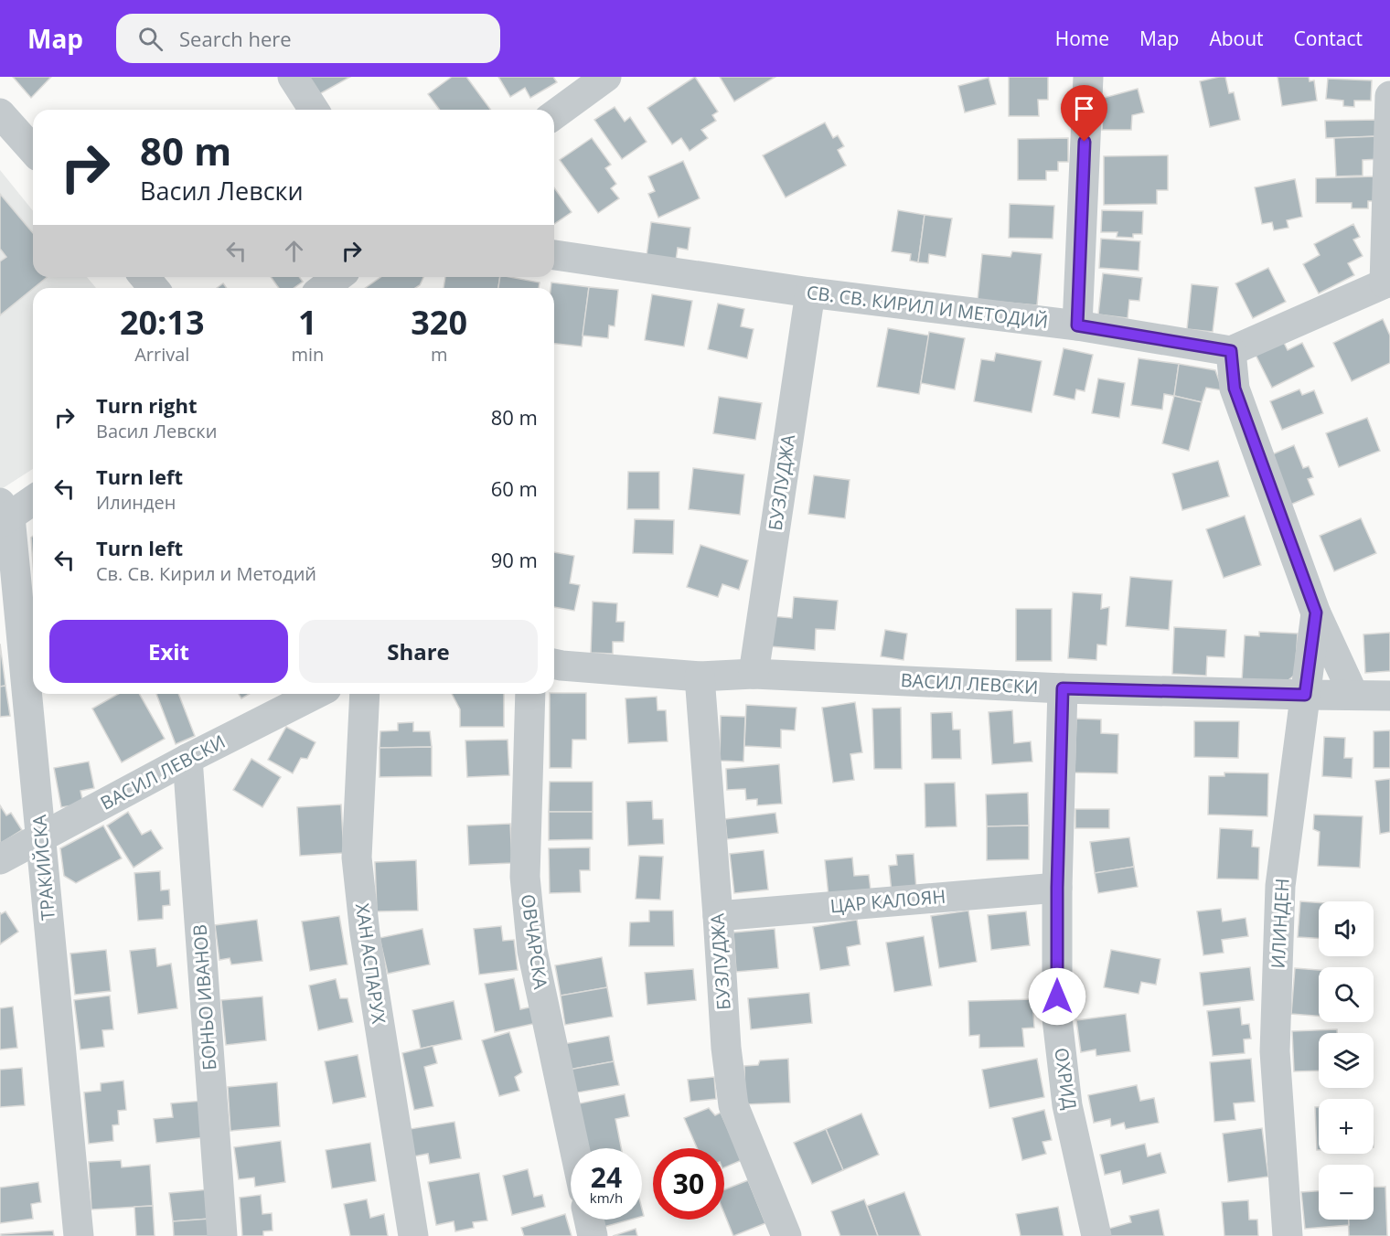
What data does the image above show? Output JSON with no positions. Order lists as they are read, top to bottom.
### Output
{
  "streets": {
    "street": [
      "СВ. СВ. КИРИЛ И МЕТОДИЙ",
      "БУЗЛУДЖА",
      "ВАСИЛ ЛЕВСКИ",
      "ТРАКИЙСКА",
      "ЦАР КАЛОЯН",
      "ИЛИНДЕН",
      "ОВЧАРСКА",
      "ХАН АСПАРУХ",
      "БОНЬО ИВАНОВ",
      "ОХРИД"
    ]
  },
  "crossings": [
    ["СВ. СВ. КИРИЛ И МЕТОДИЙ", "БУЗЛУДЖА"],
    ["СВ. СВ. КИРИЛ И МЕТОДИЙ", "ИЛИНДЕН"],
    ["БУЗЛУДЖА", "ВАСИЛ ЛЕВСКИ"],
    ["БУЗЛУДЖА", "ЦАР КАЛОЯН"],
    ["ВАСИЛ ЛЕВСКИ", "ТРАКИЙСКА"],
    ["ВАСИЛ ЛЕВСКИ", "ИЛИНДЕН"],
    ["ВАСИЛ ЛЕВСКИ", "БОНЬО ИВАНОВ"],
    ["ВАСИЛ ЛЕВСКИ", "ОХРИД"],
    ["ЦАР КАЛОЯН", "ОХРИД"]
  ],
  "page": {
    "header": "Map",
    "search": "Search here",
    "nav": [
      "Home",
      "Map",
      "About",
      "Contact"
    ],
    "turn": ["80 m", "Васил Левски"],
    "eta": [
      "20:13",
      "Arrival",
      "1",
      "min",
      "320",
      "m"
    ],
    "list": [
      {
        "name": "Turn right",
        "note": "Васил Левски",
        "value": "80 m"
      },
      {
        "name": "Turn left",
        "note": "Илинден",
        "value": "60 m"
      },
      {
        "name": "Turn left",
        "note": "Св. Св. Кирил и Методий",
        "value": "90 m"
      }
    ],
    "buttons": ["Exit", "Share"],
    "map_buttons": ["+", "−"],
    "speed": "24 km/h",
    "limit": "30"
  }
}
